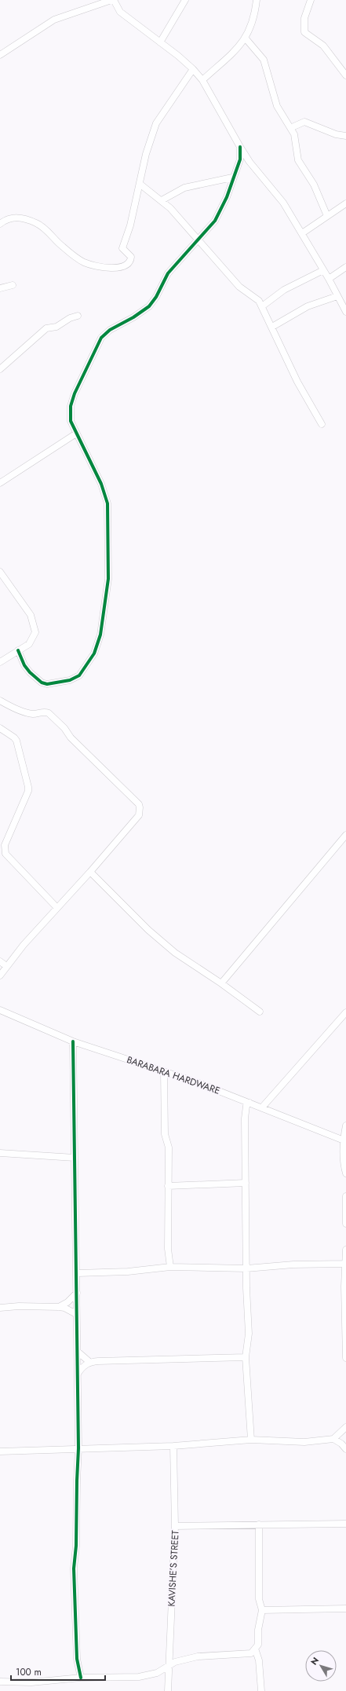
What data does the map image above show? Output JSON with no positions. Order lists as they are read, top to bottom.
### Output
{
  "streets": {
    "street": ["BARABARA HARDWARE", "KAVISHE’S STREET"]
  },
  "scale_bar": "100 m",
  "north": "top left"
}
